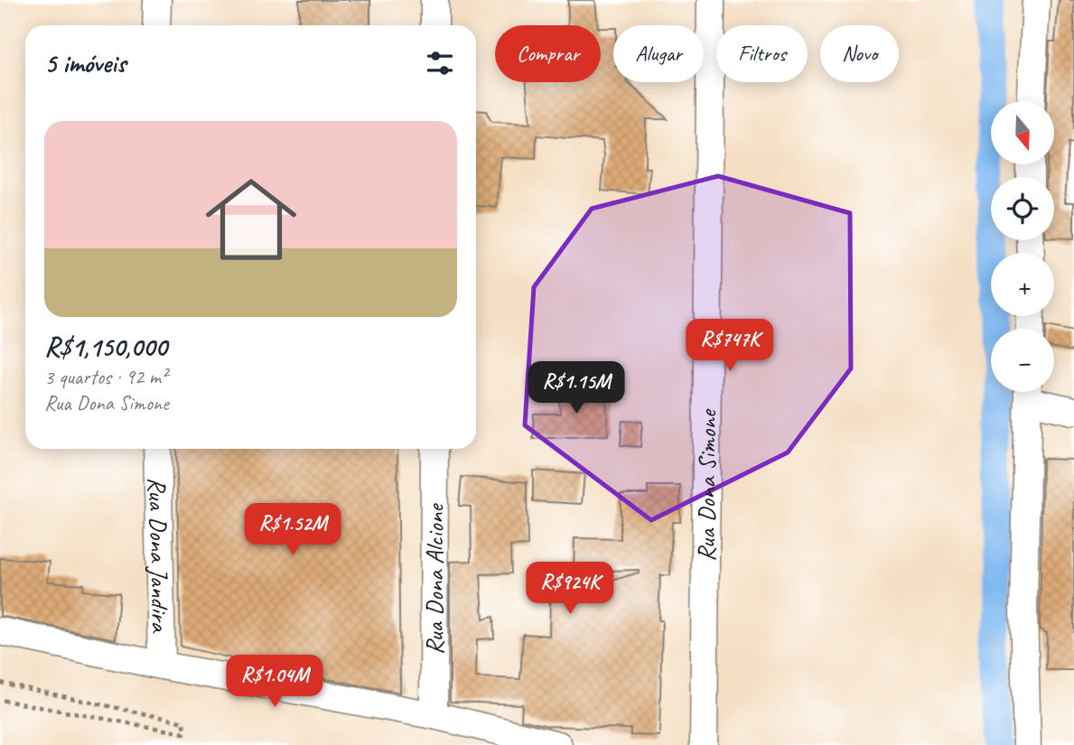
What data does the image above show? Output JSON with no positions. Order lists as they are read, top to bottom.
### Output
{
  "streets": {
    "street": ["Rua Dona Simone", "Rua Dona Jandira", "Rua Dona Alcione"]
  },
  "north": "bottom",
  "page": {
    "chip": [
      "Comprar",
      "Alugar",
      "Filtros",
      "Novo"
    ],
    "heading": "5 imóveis",
    "map_buttons": ["+", "−"],
    "list": [
      {
        "name": "R$1,150,000",
        "note": "3 quartos · 92 m² · Rua Dona Simone"
      }
    ],
    "price": [
      "R$747K",
      "R$1.15M",
      "R$1.52M",
      "R$924K",
      "R$1.04M"
    ]
  }
}
